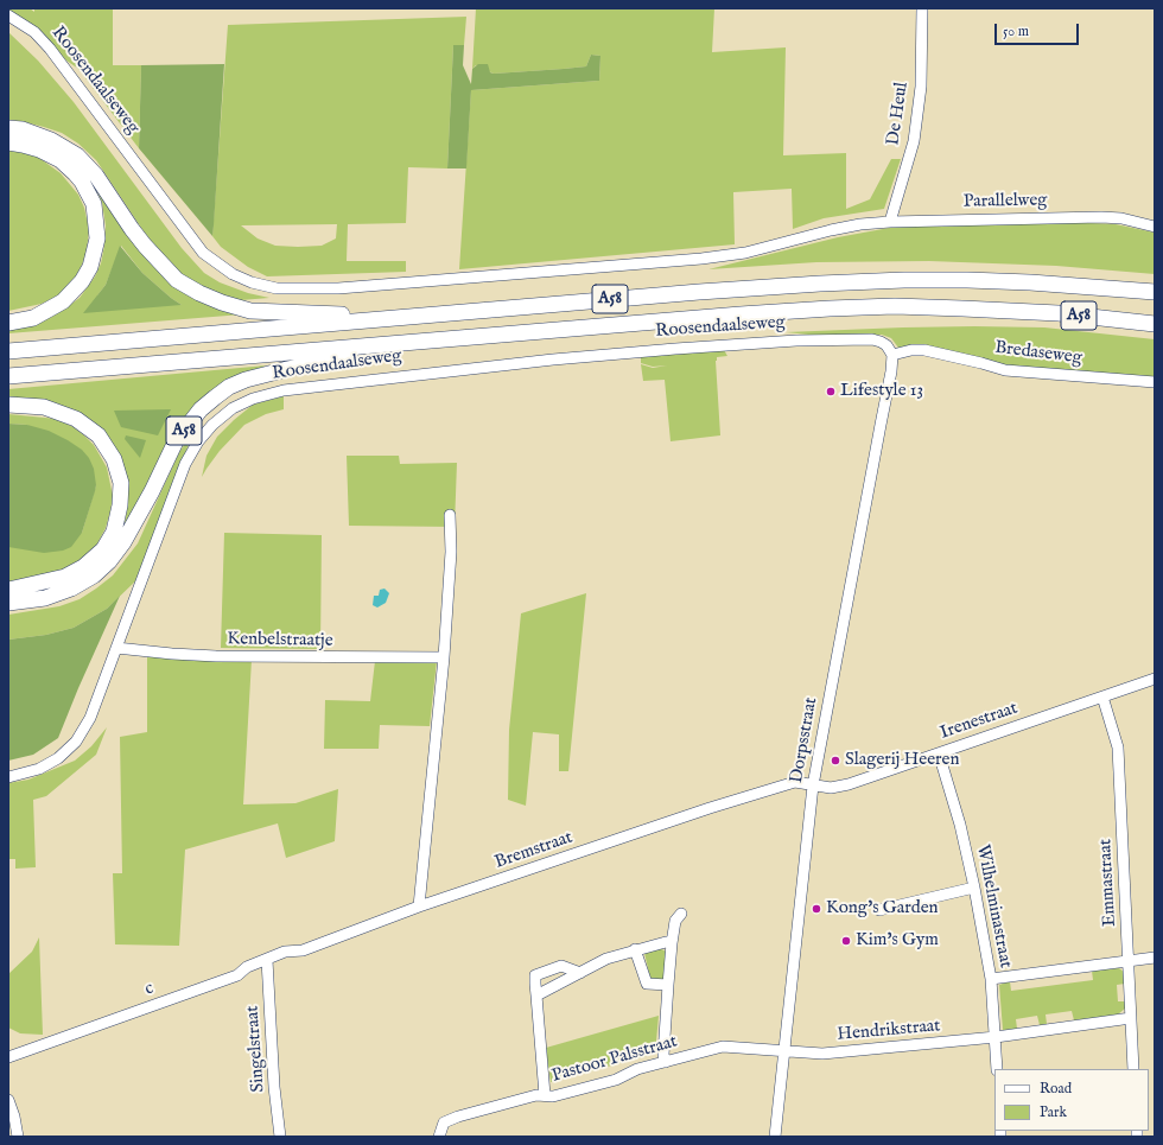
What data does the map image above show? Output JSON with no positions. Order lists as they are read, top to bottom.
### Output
{
  "streets": {
    "highway": ["Roosendaalseweg", "A58"],
    "street": [
      "De Heul",
      "Parallelweg",
      "Bredaseweg",
      "Kenbelstraatje",
      "Irenestraat",
      "Dorpsstraat",
      "Bremstraat",
      "Emmastraat",
      "Wilhelminastraat",
      "c",
      "Hendrikstraat",
      "Singelstraat",
      "Pastoor Palsstraat"
    ]
  },
  "crossings": [
    ["Roosendaalseweg", "De Heul"],
    ["Roosendaalseweg", "Parallelweg"],
    ["Roosendaalseweg", "A58"],
    ["Roosendaalseweg", "Bredaseweg"],
    ["Roosendaalseweg", "Kenbelstraatje"],
    ["Roosendaalseweg", "Dorpsstraat"],
    ["De Heul", "Parallelweg"],
    ["Bredaseweg", "Dorpsstraat"],
    ["Irenestraat", "Dorpsstraat"],
    ["Irenestraat", "Bremstraat"],
    ["Irenestraat", "Emmastraat"],
    ["Irenestraat", "Wilhelminastraat"],
    ["Dorpsstraat", "Bremstraat"],
    ["Dorpsstraat", "Hendrikstraat"],
    ["Dorpsstraat", "Pastoor Palsstraat"],
    ["Bremstraat", "c"],
    ["Bremstraat", "Singelstraat"],
    ["Emmastraat", "Hendrikstraat"],
    ["Wilhelminastraat", "Hendrikstraat"],
    ["c", "Singelstraat"],
    ["Hendrikstraat", "Pastoor Palsstraat"]
  ],
  "places": [
    "Lifestyle 13",
    "Slagerij Heeren",
    "Kong's Garden",
    "Kim's Gym"
  ],
  "legend": ["Road", "Park"],
  "scale_bar": "50 m"
}
